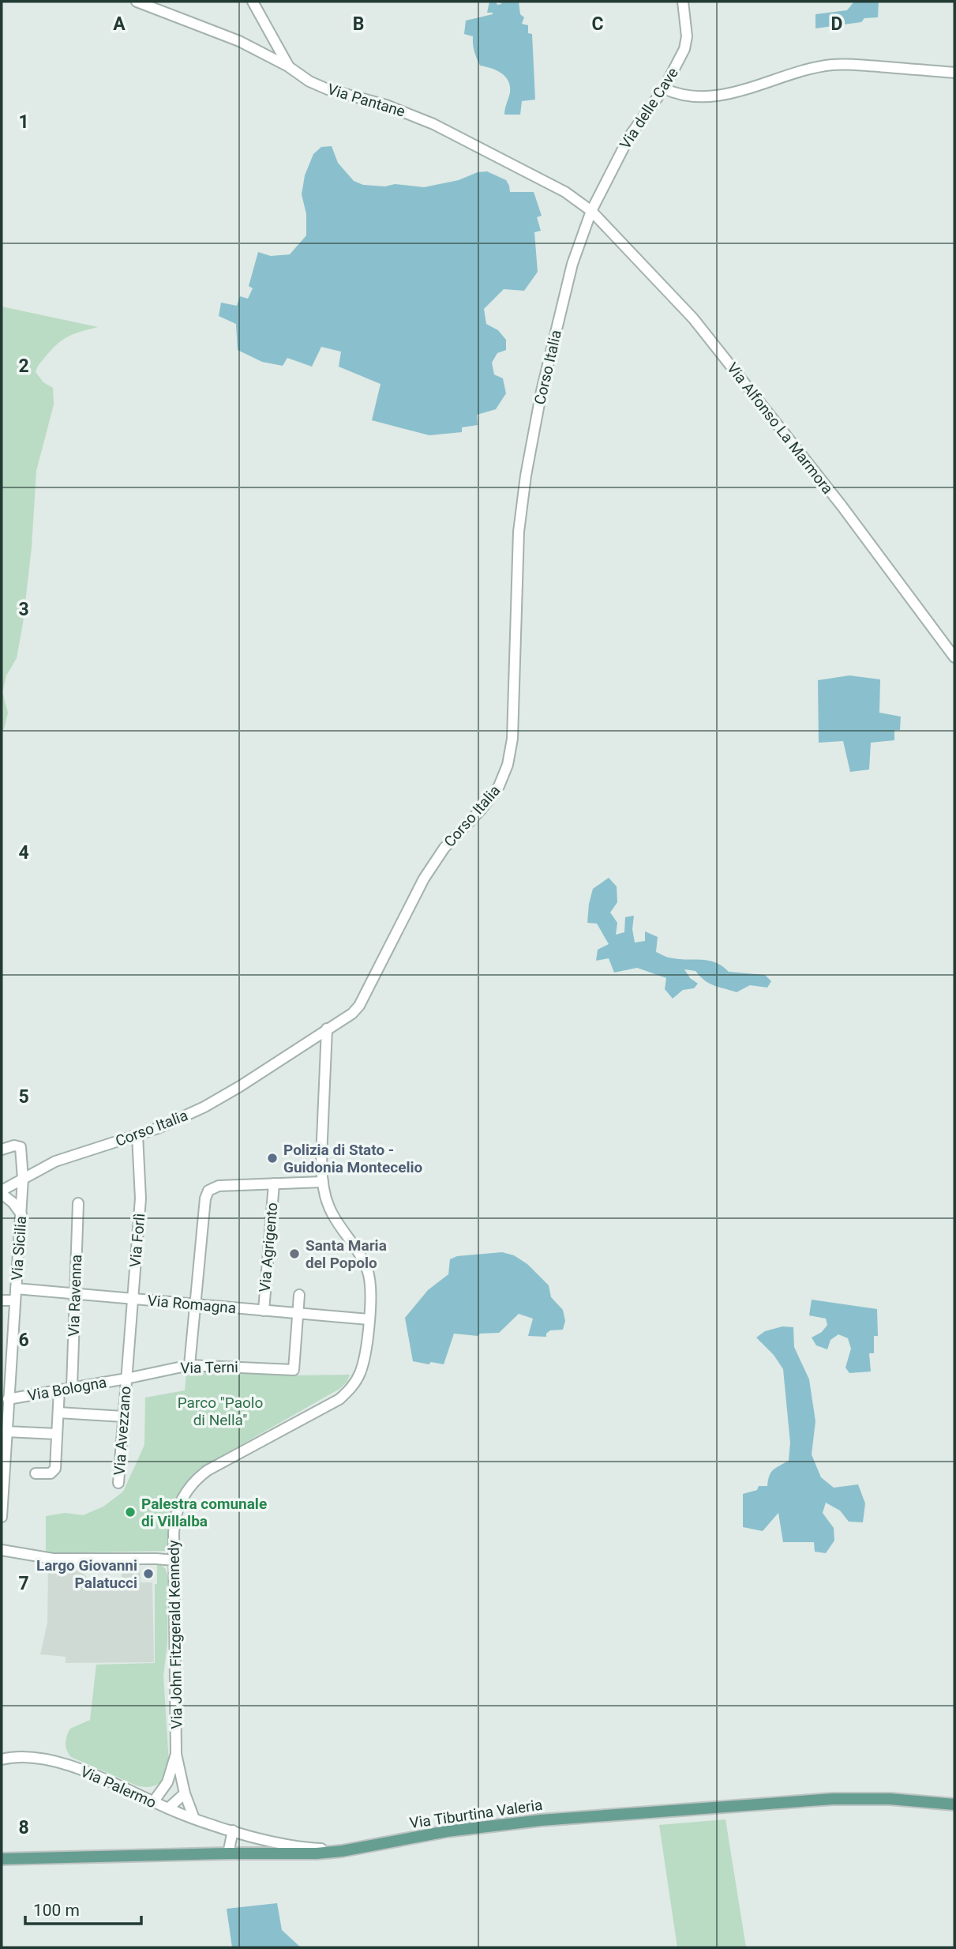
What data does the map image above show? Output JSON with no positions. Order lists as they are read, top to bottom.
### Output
{
  "streets": {
    "main road": ["Via Tiburtina Valeria"],
    "street": [
      "Via Pantane",
      "Via delle Cave",
      "Corso Italia",
      "Via Alfonso La Marmora",
      "Via Forlì",
      "Via Agrigento",
      "Via Sicilia",
      "Via Ravenna",
      "Via Romagna",
      "Via Terni",
      "Via Bologna",
      "Via Avezzano",
      "Via John Fitzgerald Kennedy",
      "Via Palermo"
    ]
  },
  "crossings": [
    ["Via Pantane", "Via delle Cave"],
    ["Via Pantane", "Corso Italia"],
    ["Via Pantane", "Via Alfonso La Marmora"],
    ["Via delle Cave", "Corso Italia"],
    ["Via delle Cave", "Via Alfonso La Marmora"],
    ["Corso Italia", "Via Alfonso La Marmora"],
    ["Corso Italia", "Via Forlì"],
    ["Corso Italia", "Via Sicilia"],
    ["Corso Italia", "Via John Fitzgerald Kennedy"],
    ["Via Forlì", "Via Romagna"],
    ["Via Forlì", "Via Terni"],
    ["Via Forlì", "Via Bologna"],
    ["Via Forlì", "Via Avezzano"],
    ["Via Agrigento", "Via Romagna"],
    ["Via Sicilia", "Via Romagna"],
    ["Via Sicilia", "Via Bologna"],
    ["Via Ravenna", "Via Romagna"],
    ["Via Ravenna", "Via Bologna"],
    ["Via Romagna", "Via Terni"],
    ["Via Romagna", "Via John Fitzgerald Kennedy"],
    ["Via Terni", "Via Bologna"],
    ["Via Terni", "Via Avezzano"],
    ["Via Bologna", "Via Avezzano"],
    ["Via John Fitzgerald Kennedy", "Via Palermo"],
    ["Via Palermo", "Via Tiburtina Valeria"]
  ],
  "parks": ["Parco \"Paolo di Nella\""],
  "places": [
    "Polizia di Stato - Guidonia Montecelio",
    "Santa Maria del Popolo",
    "Palestra comunale di Villalba",
    "Largo Giovanni Palatucci"
  ],
  "scale_bar": "100 m",
  "grid": {
    "columns": [
      "A",
      "B",
      "C",
      "D"
    ],
    "rows": [
      "1",
      "2",
      "3",
      "4",
      "5",
      "6",
      "7",
      "8"
    ]
  }
}
